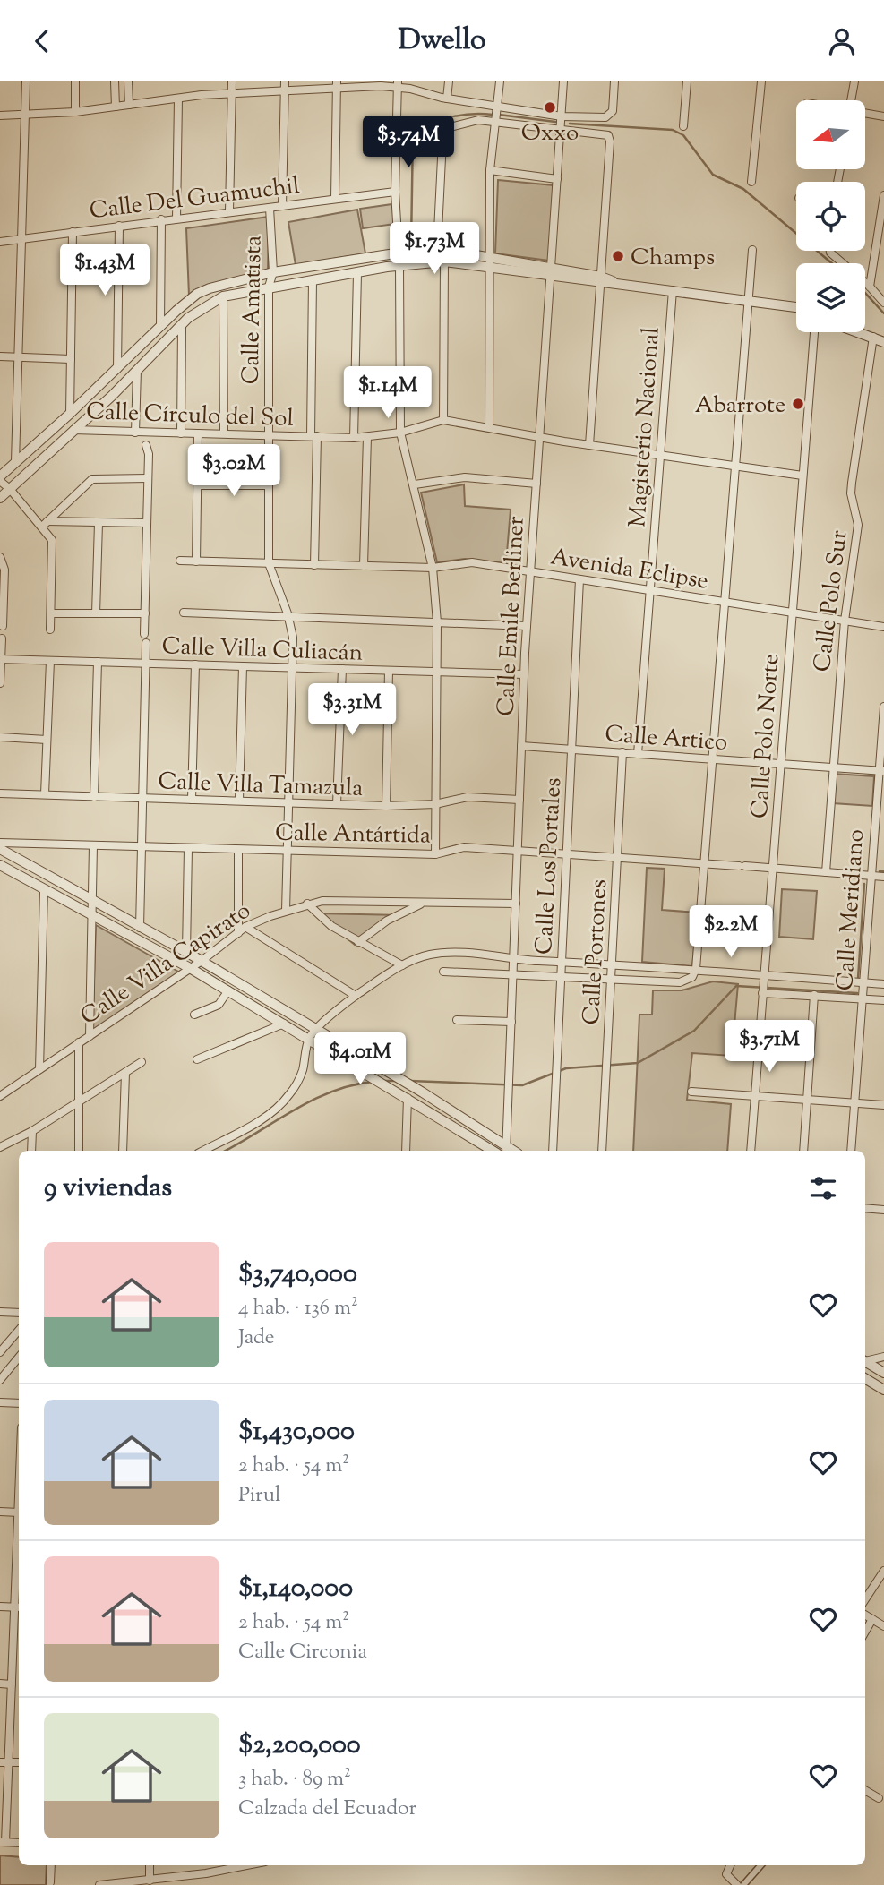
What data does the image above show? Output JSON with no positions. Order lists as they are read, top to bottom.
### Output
{
  "streets": {
    "street": [
      "Calle Del Guamuchil",
      "Calle Amatista",
      "Calle Círculo del Sol",
      "Magisterio Nacional",
      "Avenida Eclipse",
      "Calle Polo Sur",
      "Calle Emile Berliner",
      "Calle Villa Culiacán",
      "Calle Polo Norte",
      "Calle Artico",
      "Calle Villa Tamazula",
      "Calle Antártida",
      "Calle Los Portales",
      "Calle Meridiano",
      "Calle Portones",
      "Calle Villa Capirato"
    ]
  },
  "crossings": [
    ["Calle Del Guamuchil", "Calle Amatista"],
    ["Calle Amatista", "Calle Círculo del Sol"],
    ["Calle Amatista", "Avenida Eclipse"],
    ["Calle Círculo del Sol", "Magisterio Nacional"],
    ["Calle Círculo del Sol", "Calle Emile Berliner"],
    ["Calle Círculo del Sol", "Calle Polo Norte"],
    ["Magisterio Nacional", "Avenida Eclipse"],
    ["Magisterio Nacional", "Calle Artico"],
    ["Avenida Eclipse", "Calle Polo Sur"],
    ["Avenida Eclipse", "Calle Emile Berliner"],
    ["Avenida Eclipse", "Calle Polo Norte"],
    ["Avenida Eclipse", "Calle Los Portales"],
    ["Calle Polo Sur", "Calle Artico"],
    ["Calle Polo Sur", "Calle Antártida"],
    ["Calle Emile Berliner", "Calle Villa Culiacán"],
    ["Calle Emile Berliner", "Calle Artico"],
    ["Calle Emile Berliner", "Calle Villa Tamazula"],
    ["Calle Emile Berliner", "Calle Antártida"],
    ["Calle Emile Berliner", "Calle Villa Capirato"],
    ["Calle Polo Norte", "Calle Artico"],
    ["Calle Polo Norte", "Calle Antártida"],
    ["Calle Artico", "Calle Los Portales"],
    ["Calle Artico", "Calle Meridiano"],
    ["Calle Artico", "Calle Portones"],
    ["Calle Antártida", "Calle Los Portales"],
    ["Calle Antártida", "Calle Meridiano"],
    ["Calle Antártida", "Calle Portones"]
  ],
  "places": ["Oxxo", "Champs", "Abarrote"],
  "north": "left",
  "page": {
    "header": "Dwello",
    "price": [
      "$3.74M",
      "$1.73M",
      "$1.43M",
      "$1.14M",
      "$3.02M",
      "$3.31M",
      "$2.2M",
      "$3.71M",
      "$4.01M"
    ],
    "heading": "9 viviendas",
    "list": [
      {
        "name": "$3,740,000",
        "note": "4 hab. · 136 m² · Jade"
      },
      {
        "name": "$1,430,000",
        "note": "2 hab. · 54 m² · Pirul"
      },
      {
        "name": "$1,140,000",
        "note": "2 hab. · 54 m² · Calle Circonia"
      },
      {
        "name": "$2,200,000",
        "note": "3 hab. · 89 m² · Calzada del Ecuador"
      }
    ]
  }
}
